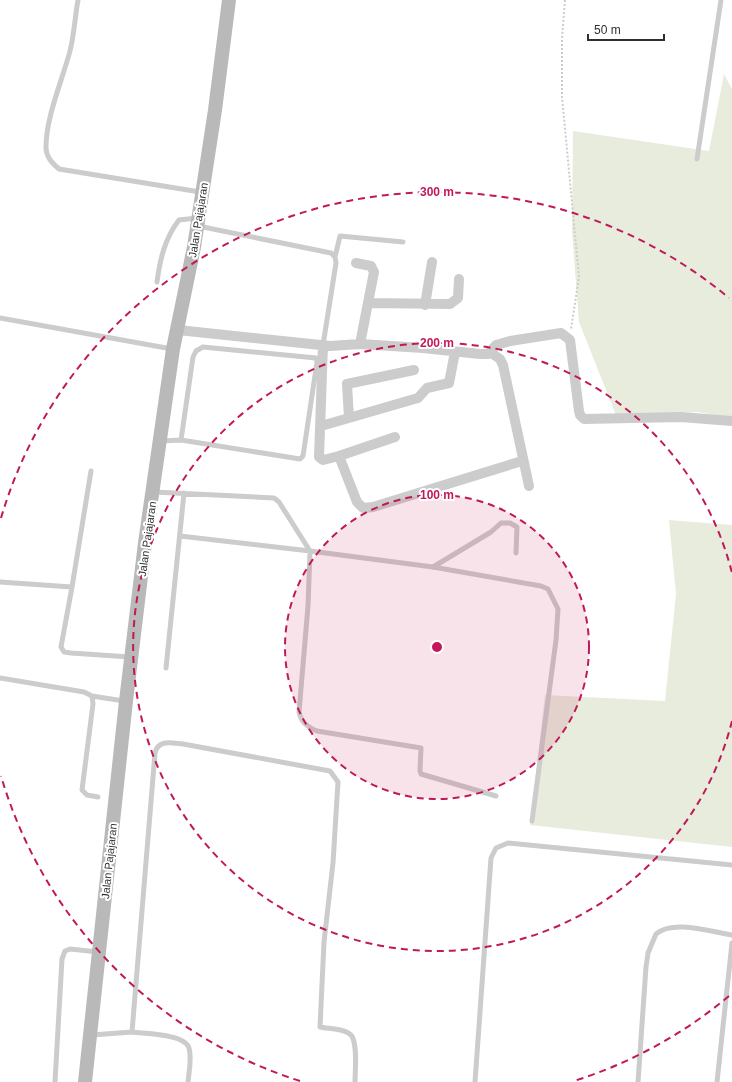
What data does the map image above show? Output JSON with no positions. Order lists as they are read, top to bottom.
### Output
{
  "streets": {
    "main road": ["Jalan Pajajaran"]
  },
  "scale_bar": "50 m",
  "rings": ["300 m", "200 m", "100 m"]
}
